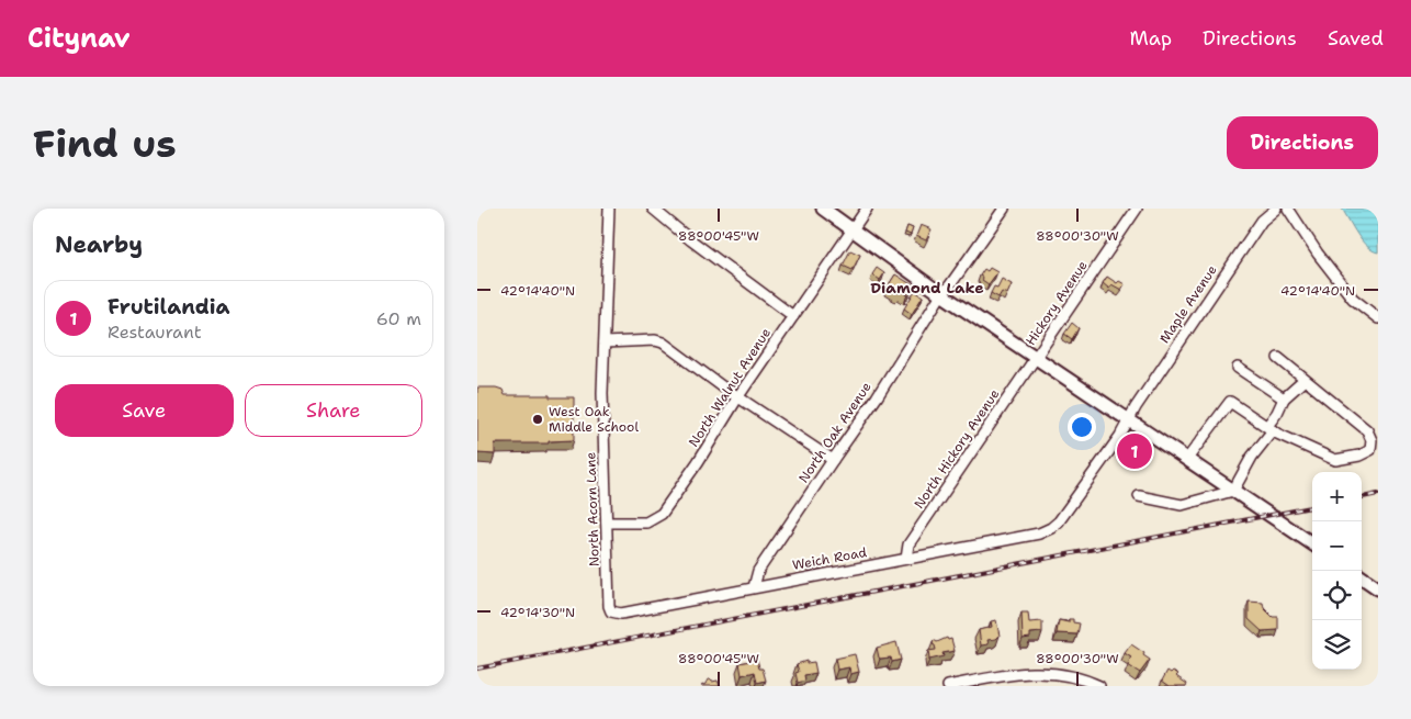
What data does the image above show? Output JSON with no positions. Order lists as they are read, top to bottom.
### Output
{
  "streets": {
    "street": [
      "Hickory Avenue",
      "Maple Avenue",
      "North Walnut Avenue",
      "North Oak Avenue",
      "North Hickory Avenue",
      "North Acorn Lane",
      "Weich Road"
    ]
  },
  "crossings": [
    ["Hickory Avenue", "North Hickory Avenue"],
    ["Maple Avenue", "Weich Road"],
    ["North Walnut Avenue", "North Acorn Lane"],
    ["North Oak Avenue", "Weich Road"],
    ["North Hickory Avenue", "Weich Road"],
    ["North Acorn Lane", "Weich Road"]
  ],
  "districts": ["Diamond Lake"],
  "places": ["West Oak Middle School"],
  "page": {
    "header": "Citynav",
    "nav": ["Map", "Directions", "Saved"],
    "buttons": [
      "Directions",
      ["Save", "Share"]
    ],
    "title": "Find us",
    "heading": "Nearby",
    "list": [
      {
        "mark": "1",
        "name": "Frutilandia",
        "note": "Restaurant",
        "value": "60 m"
      }
    ],
    "pins": "1",
    "map_buttons": ["+", "−"]
  },
  "coordinates": [
    "88°00'45\"W",
    "88°00'30\"W",
    "42°14'40\"N",
    "42°14'30\"N"
  ]
}
